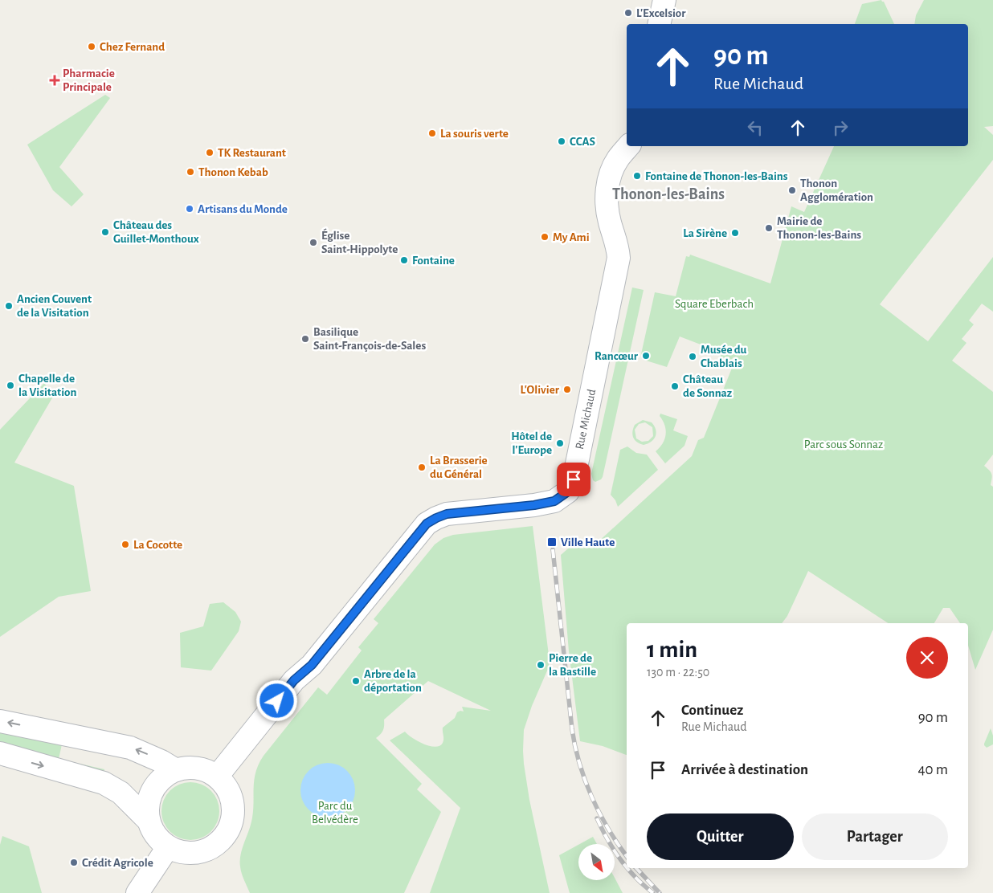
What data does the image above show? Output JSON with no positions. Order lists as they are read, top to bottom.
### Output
{
  "streets": {
    "street": ["Rue Michaud"]
  },
  "districts": ["Thonon-les-Bains"],
  "parks": ["Square Eberbach", "Parc sous Sonnaz", "Parc du Belvédère"],
  "places": {
    "other": [
      "L'Excelsior",
      "Chez Fernand",
      "La souris verte",
      "CCAS",
      "TK Restaurant",
      "Thonon Kebab",
      "Fontaine de Thonon-les-Bains",
      "Thonon Agglomération",
      "Artisans du Monde",
      "Mairie de Thonon-les-Bains",
      "Château des Guillet-Monthoux",
      "La Sirène",
      "My Ami",
      "Église Saint-Hippolyte",
      "Fontaine",
      "Ancien Couvent de la Visitation",
      "Basilique Saint-François-de-Sales",
      "Rancœur",
      "Musée du Chablais",
      "Chapelle de la Visitation",
      "Château de Sonnaz",
      "L'Olivier",
      "Hôtel de l'Europe",
      "La Brasserie du Général",
      "La Cocotte",
      "Pierre de la Bastille",
      "Arbre de la déportation",
      "Crédit Agricole"
    ],
    "health": ["Pharmacie Principale"],
    "transit": ["Ville Haute"]
  },
  "north": "bottom right",
  "page": {
    "turn": ["90 m", "Rue Michaud"],
    "heading": ["1 min", "130 m · 22:50"],
    "list": [
      {
        "name": "Continuez",
        "note": "Rue Michaud",
        "value": "90 m"
      },
      {
        "name": "Arrivée à destination",
        "value": "40 m"
      }
    ],
    "buttons": ["Quitter", "Partager"]
  }
}
